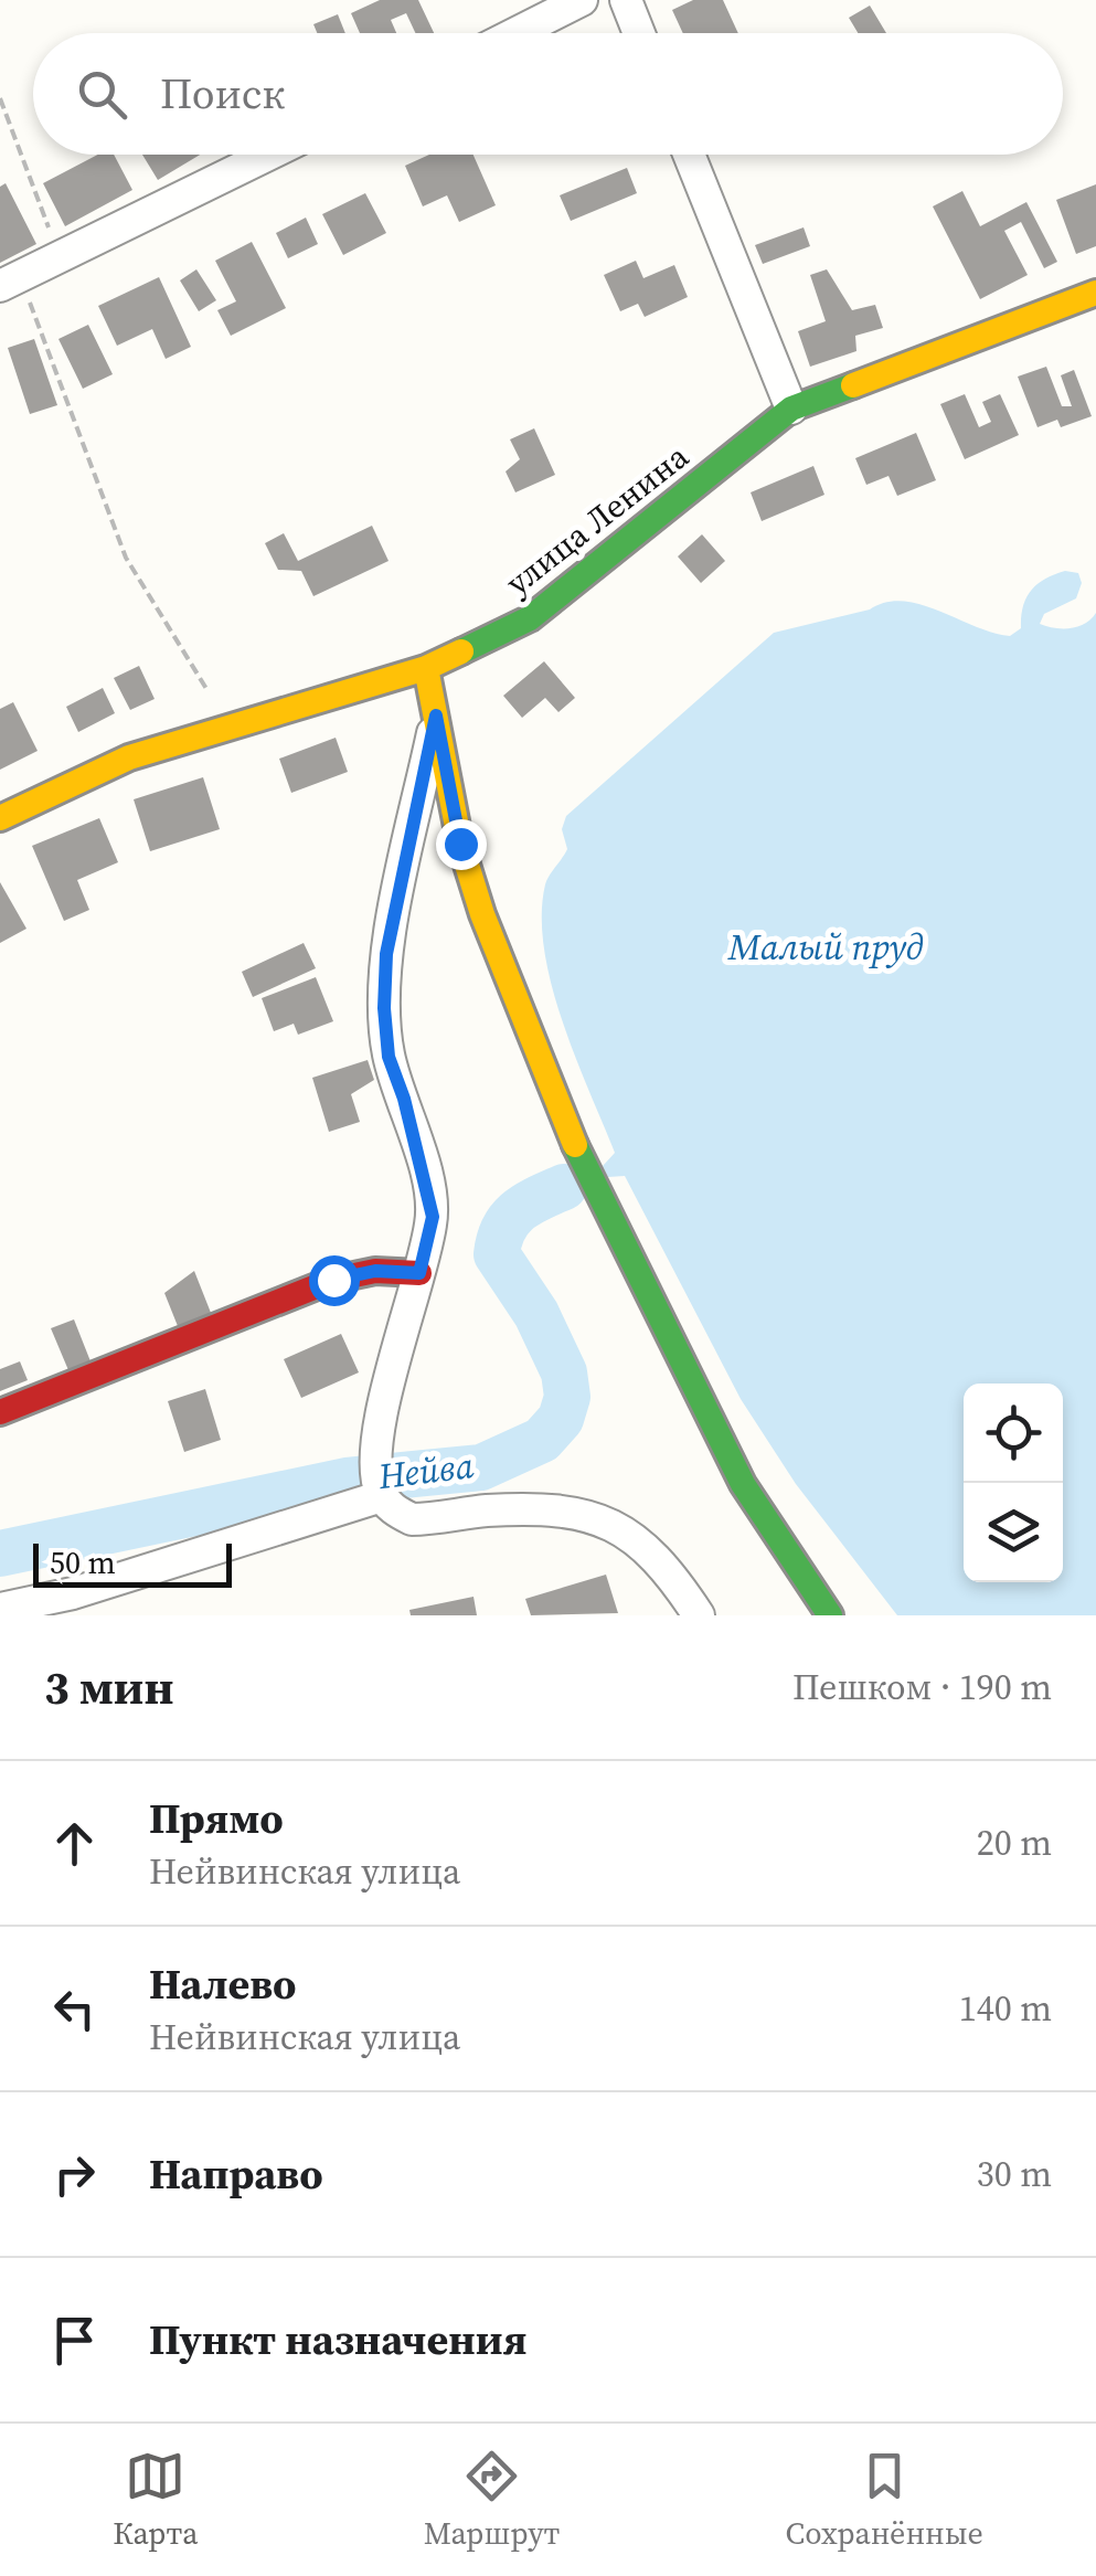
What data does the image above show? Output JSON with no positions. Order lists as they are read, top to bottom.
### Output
{
  "streets": {
    "street": ["улица Ленина"]
  },
  "water": ["Малый пруд", "Нейва"],
  "scale_bar": "50 m",
  "page": {
    "search": "Поиск",
    "scale": "50 m",
    "heading": ["3 мин", "Пешком · 190 m"],
    "list": [
      ["Прямо", "Нейвинская улица", "20 m"],
      ["Налево", "Нейвинская улица", "140 m"],
      ["Направо", "30 m"],
      "Пункт назначения"
    ],
    "nav": ["Карта", "Маршрут", "Сохранённые"]
  }
}
